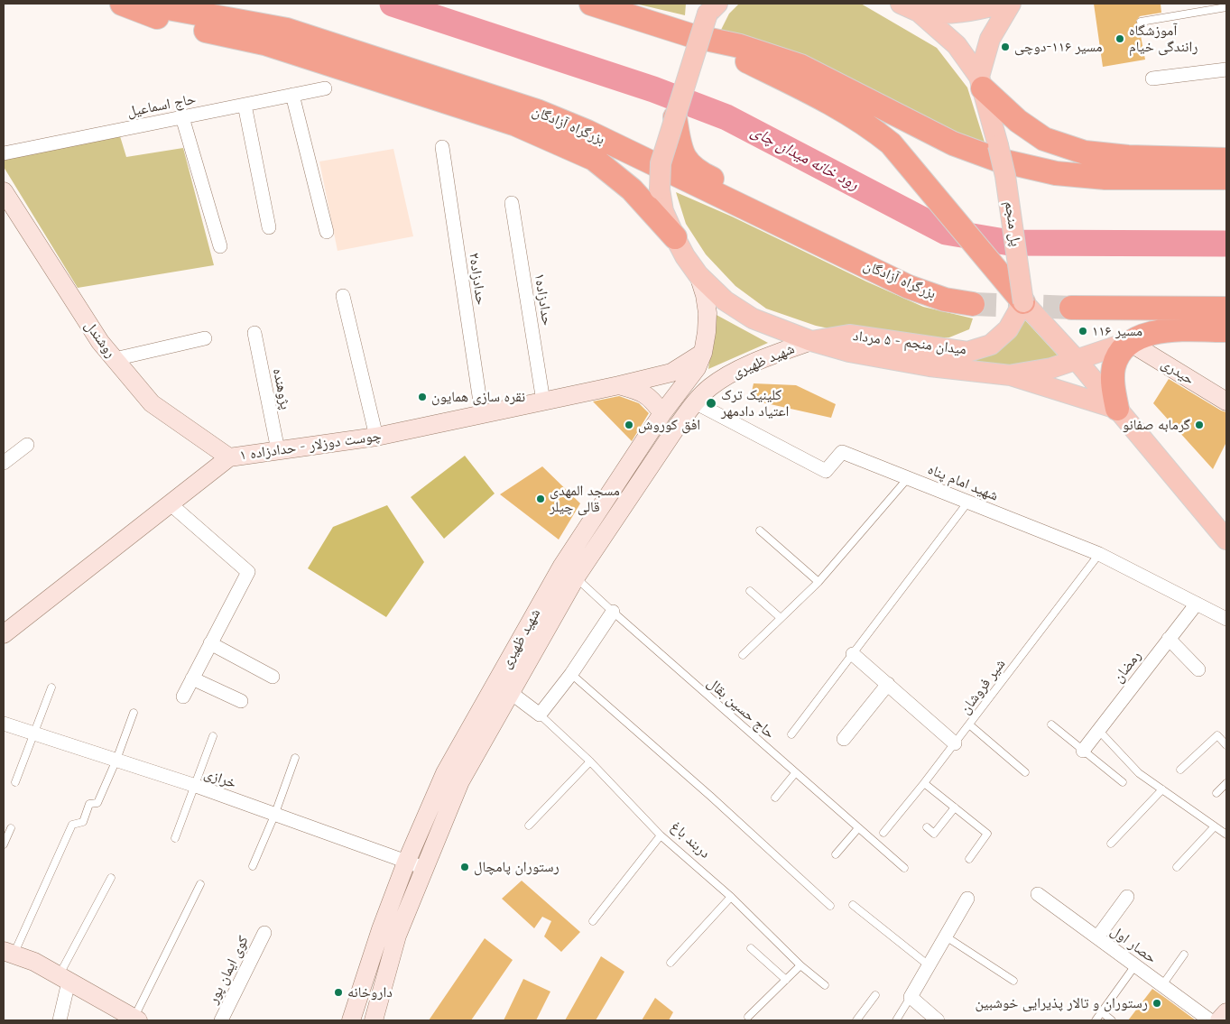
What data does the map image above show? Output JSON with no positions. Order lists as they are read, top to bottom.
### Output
{
  "streets": {
    "highway": ["بزرگراه آزادگان"],
    "main road": [
      "پل منجم",
      "روشندل",
      "میدان منجم - ۵ مرداد",
      "شهید ظهیری",
      "حیدری",
      "چوست دوزلار - حدادزاده ۱"
    ],
    "street": [
      "حاج اسماعیل",
      "حدادزاده۲",
      "حدادزاده۱",
      "پژوهنده",
      "شهید امام پناه",
      "رمضان",
      "خرازی",
      "دربند باغ",
      "حصار اول",
      "کوی ایمان پور"
    ],
    "lane": ["شیر فروشان", "حاج حسین بقال"]
  },
  "crossings": [
    ["پل منجم", "میدان منجم - ۵ مرداد"],
    ["حدادزاده۲", "چوست دوزلار - حدادزاده ۱"],
    ["حدادزاده۱", "چوست دوزلار - حدادزاده ۱"],
    ["روشندل", "چوست دوزلار - حدادزاده ۱"],
    ["میدان منجم - ۵ مرداد", "شهید ظهیری"],
    ["شهید ظهیری", "چوست دوزلار - حدادزاده ۱"],
    ["شهید ظهیری", "شهید امام پناه"],
    ["شهید ظهیری", "حاج حسین بقال"],
    ["شهید ظهیری", "خرازی"],
    ["شهید ظهیری", "دربند باغ"],
    ["پژوهنده", "چوست دوزلار - حدادزاده ۱"],
    ["شهید امام پناه", "رمضان"],
    ["شهید امام پناه", "شیر فروشان"]
  ],
  "water": ["رود خانه میدان چای"],
  "places": [
    "آموزشگاه رانندگی خیام",
    "مسیر ۱۱۶-دوچی",
    "مسیر ۱۱۶",
    "نقره سازی همایون",
    "کلینیک ترک اعتیاد دادمهر",
    "افق کوروش",
    "گرمابه صفانو",
    "مسجد المهدی قالی چیلر",
    "رستوران پامچال",
    "داروخانه",
    "رستوران و تالار پذیرایی خوشبین"
  ]
}
